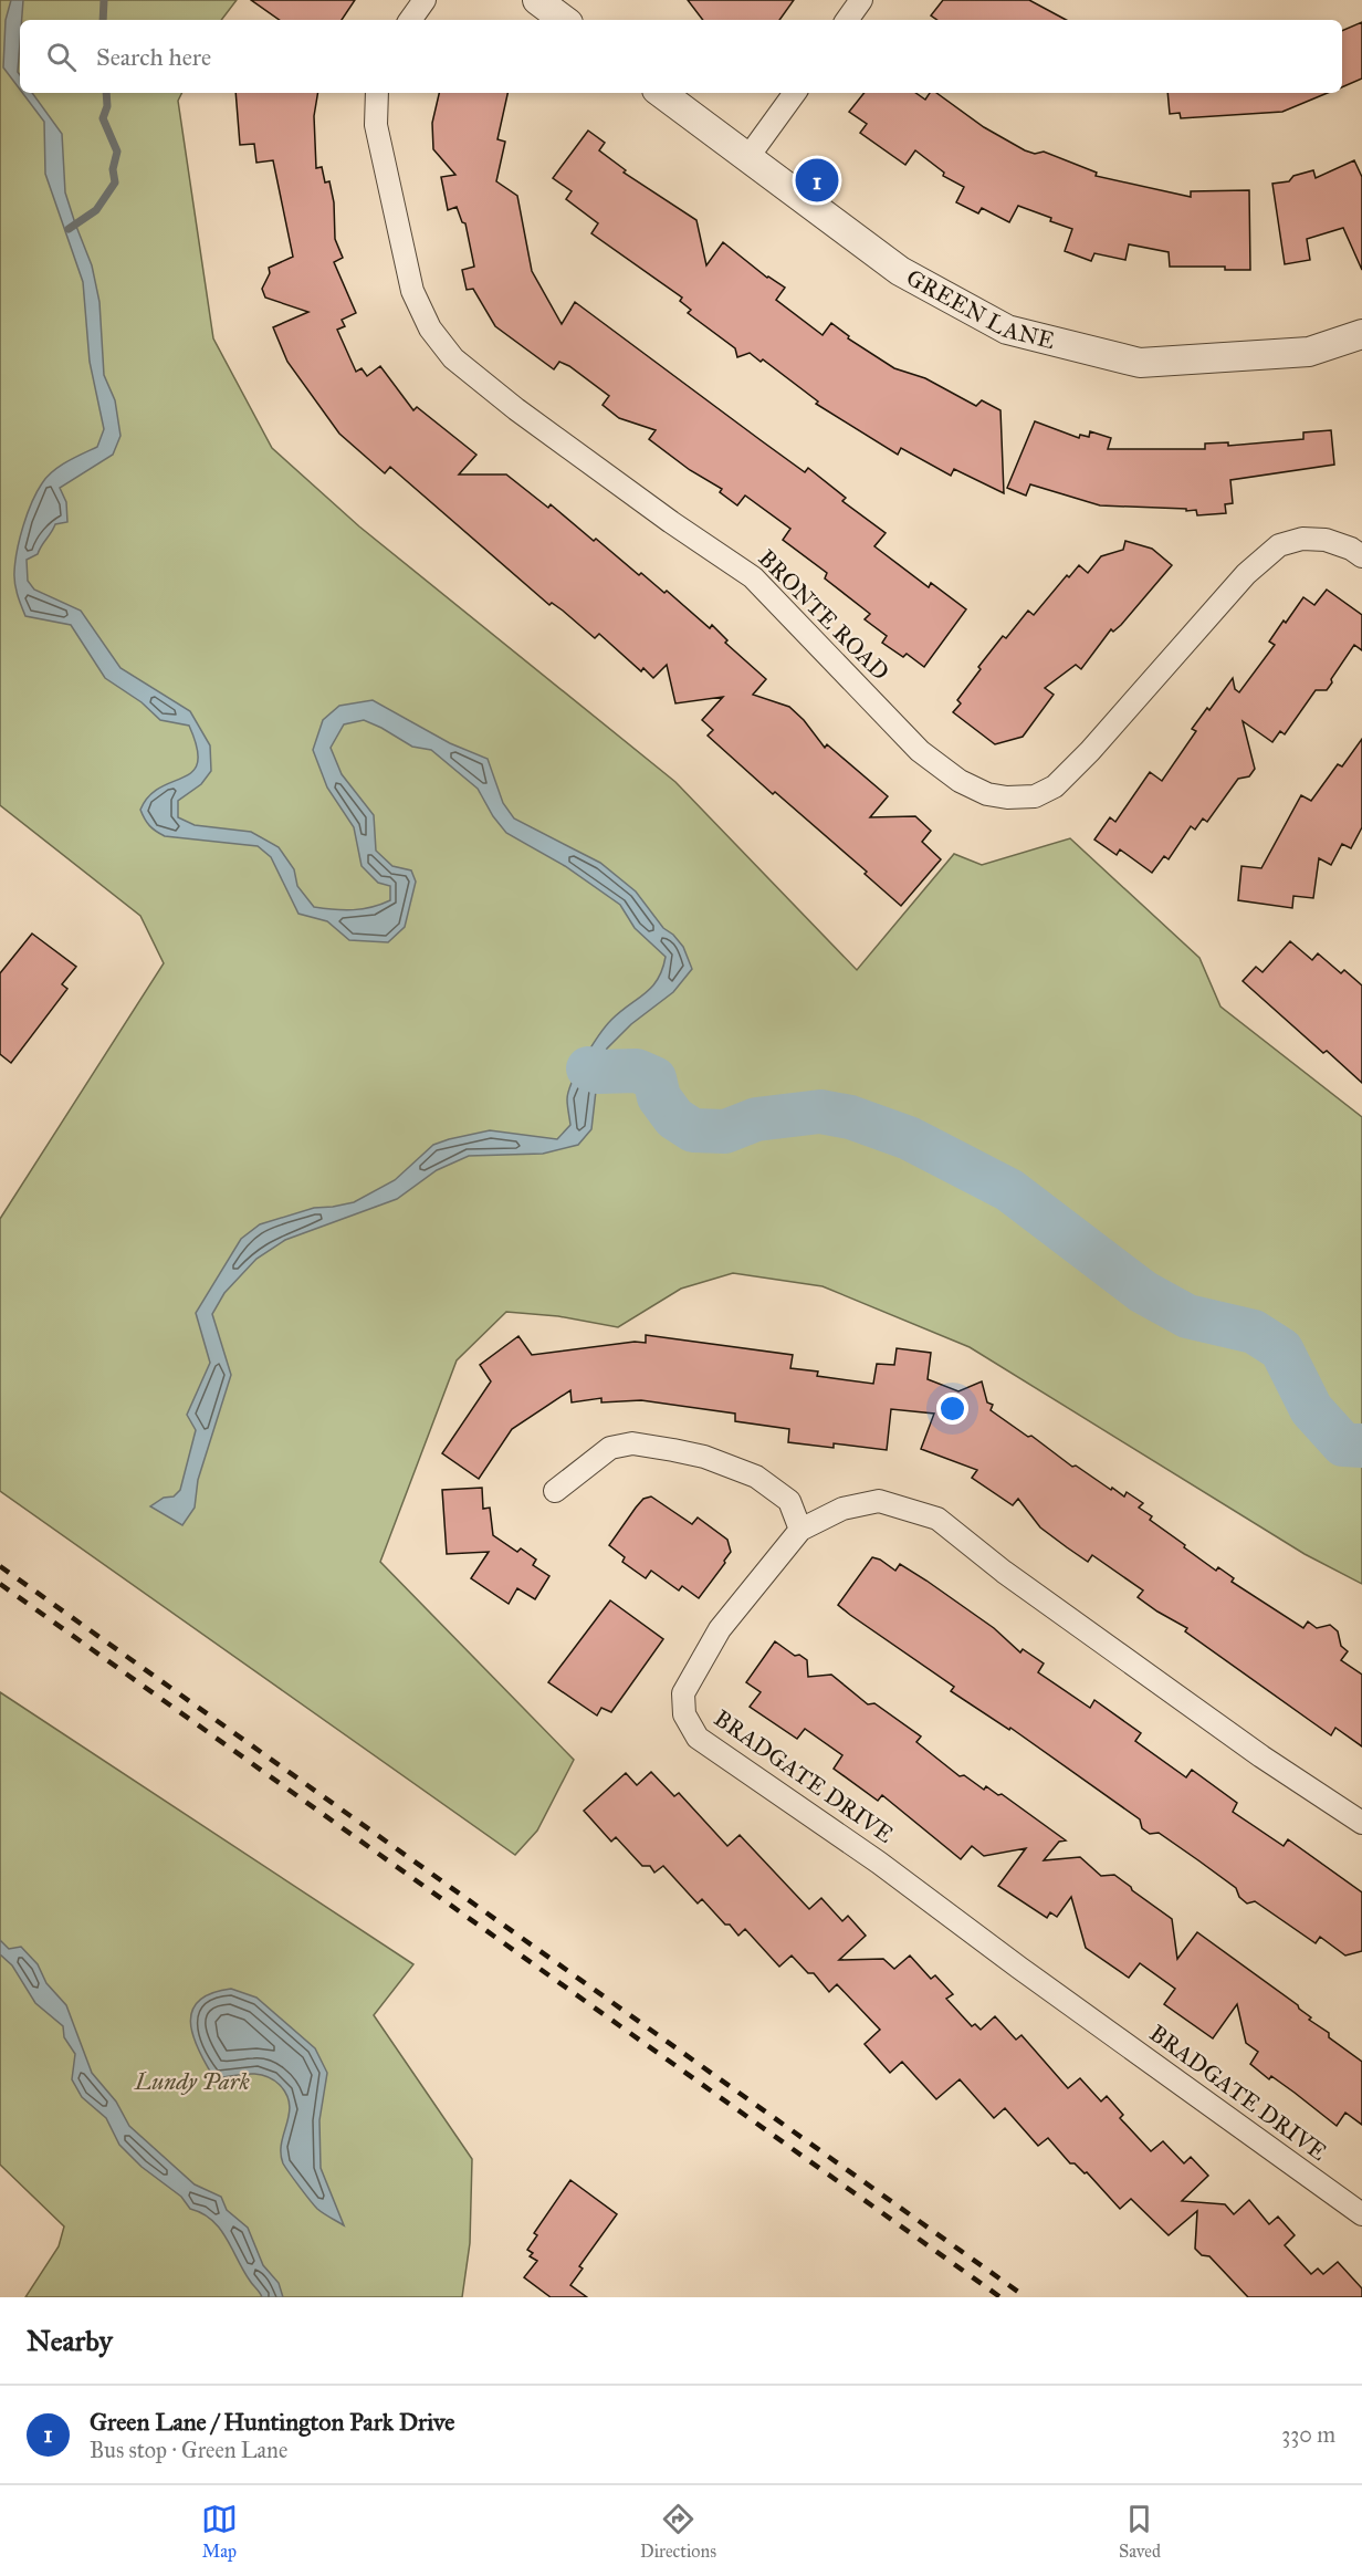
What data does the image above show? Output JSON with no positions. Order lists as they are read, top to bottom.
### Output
{
  "streets": {
    "street": ["GREEN LANE", "BRONTE ROAD", "BRADGATE DRIVE"]
  },
  "parks": ["Lundy Park"],
  "page": {
    "search": "Search here",
    "pins": "1",
    "heading": "Nearby",
    "list": [
      {
        "mark": "1",
        "name": "Green Lane / Huntington Park Drive",
        "note": "Bus stop · Green Lane",
        "value": "330 m"
      }
    ],
    "nav": ["Map", "Directions", "Saved"]
  }
}
